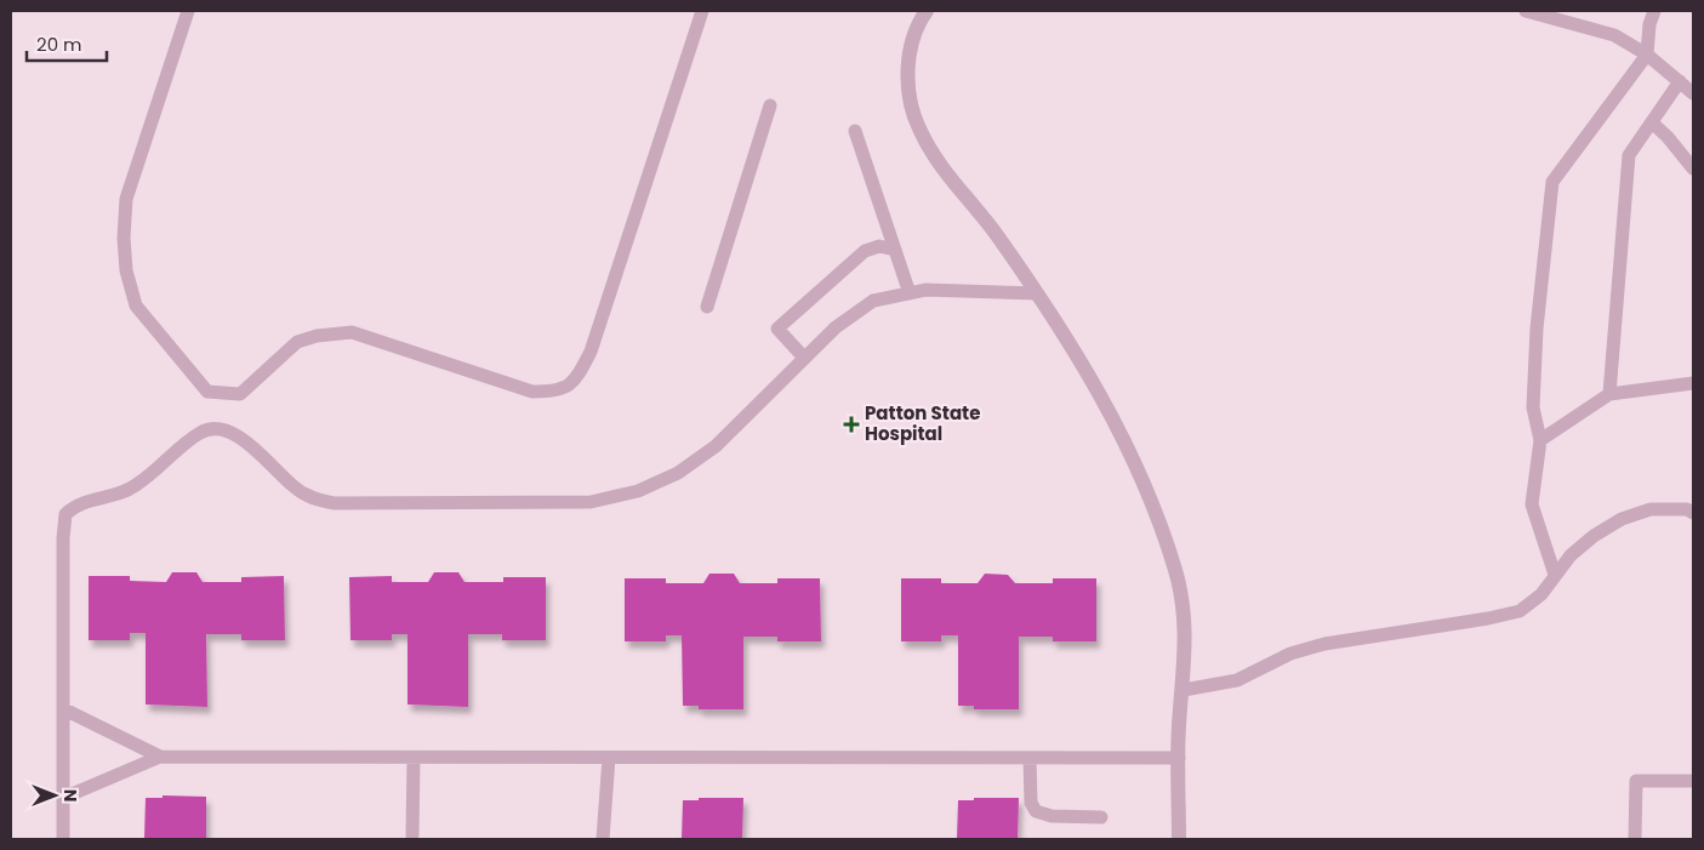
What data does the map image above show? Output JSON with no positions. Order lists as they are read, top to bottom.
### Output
{
  "places": {
    "health": ["Patton State Hospital"]
  },
  "scale_bar": "20 m",
  "north": "right"
}
